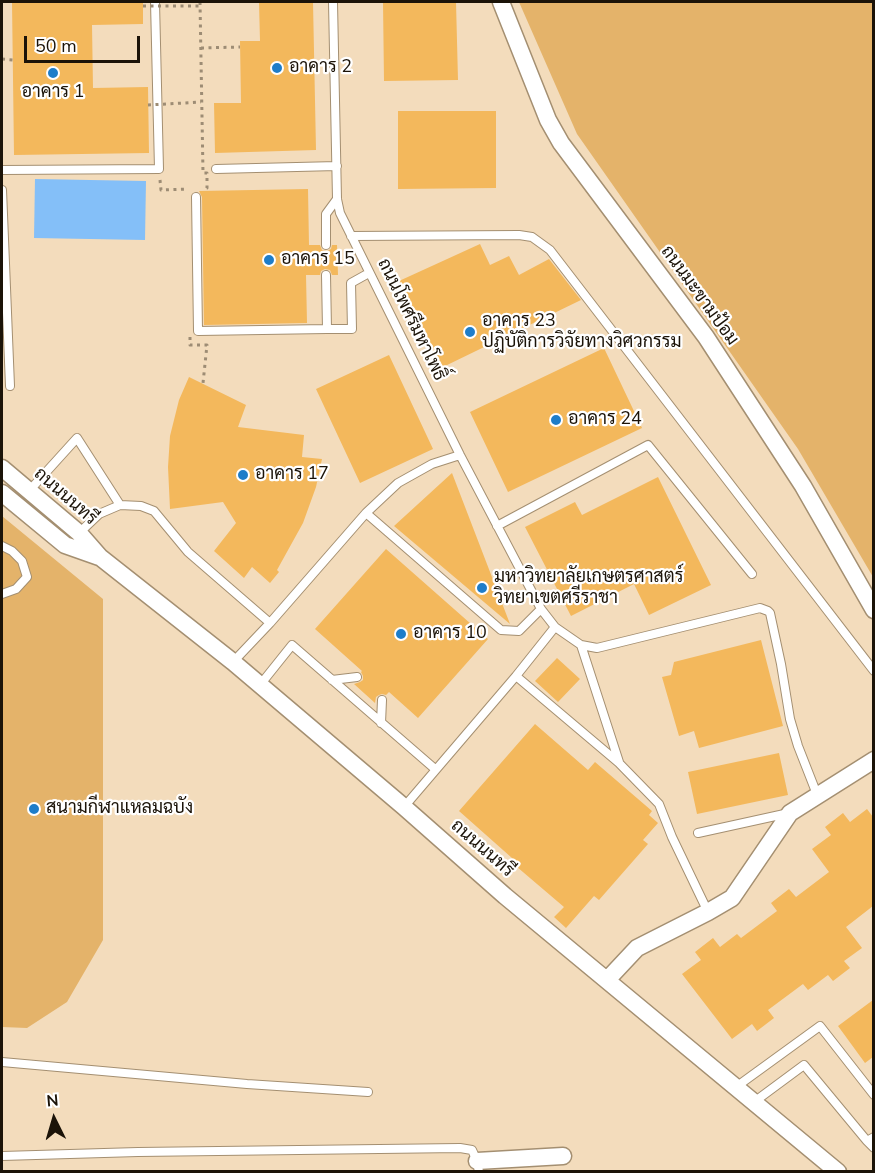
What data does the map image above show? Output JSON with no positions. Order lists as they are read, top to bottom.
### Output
{
  "streets": {
    "street": ["ถนนมะขามป้อม", "ถนนนนทรี"],
    "lane": ["ถนนโพศรีมหาโพธิ์"]
  },
  "places": [
    "อาคาร 2",
    "อาคาร 1",
    "อาคาร 15",
    "อาคาร 23 ปฏิบัติการวิจัยทางวิศวกรรม",
    "อาคาร 24",
    "อาคาร 17",
    "มหาวิทยาลัยเกษตรศาสตร์ วิทยาเขตศรีราชา",
    "อาคาร 10",
    "สนามกีฬาแหลมฉบัง"
  ],
  "scale_bar": "50 m",
  "north": "top"
}
